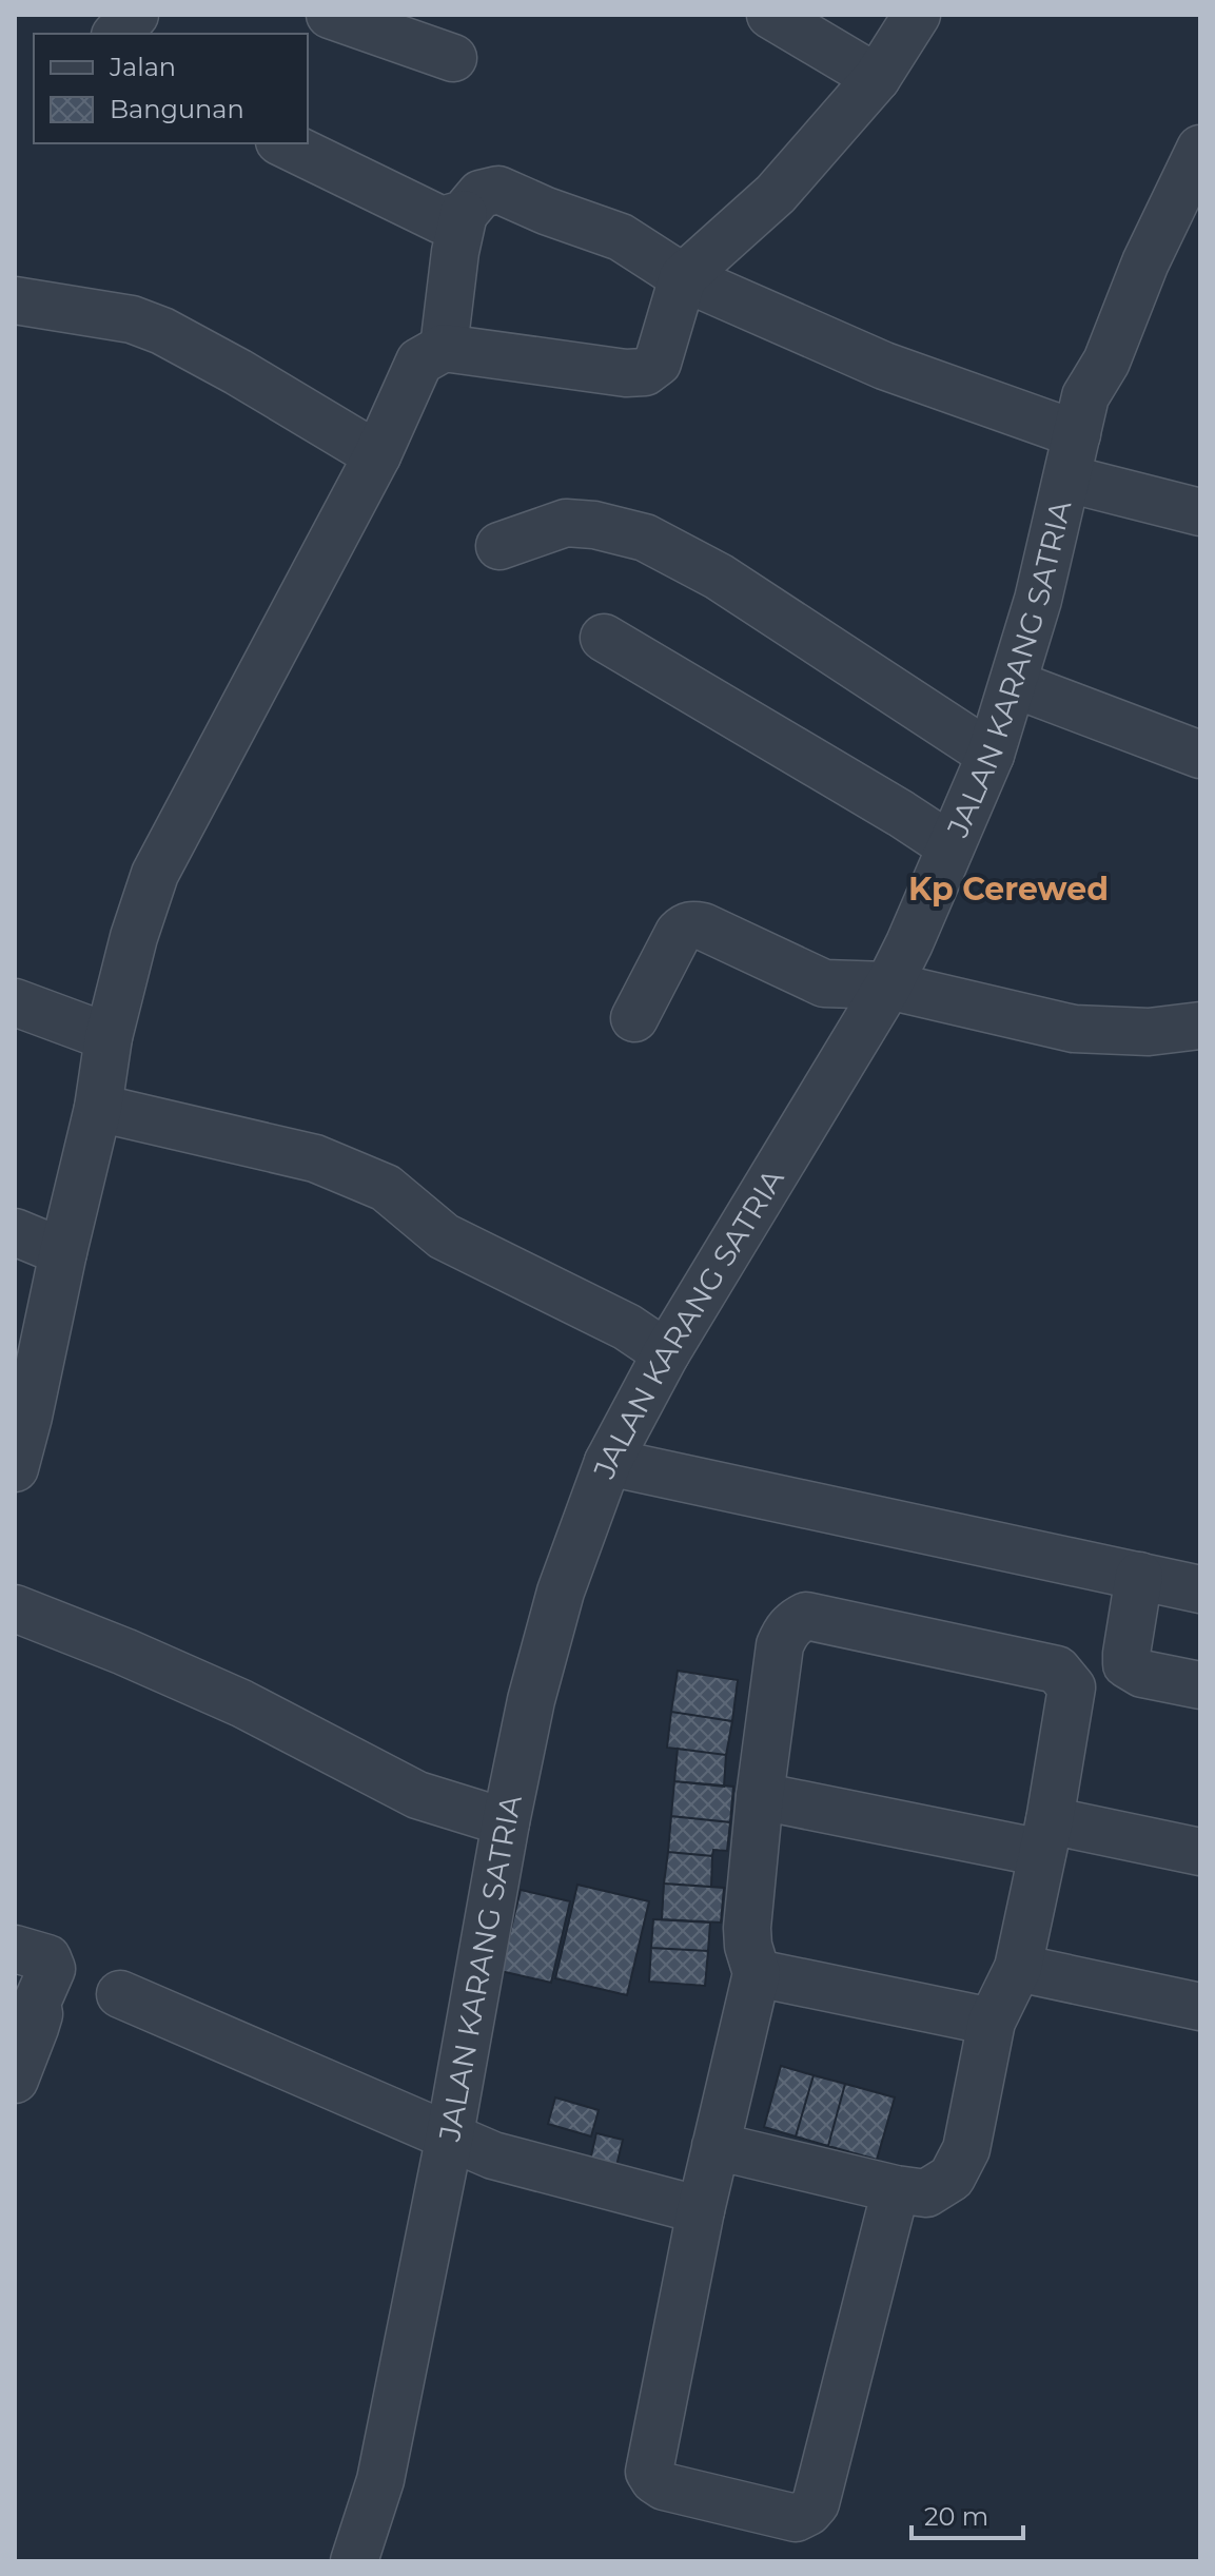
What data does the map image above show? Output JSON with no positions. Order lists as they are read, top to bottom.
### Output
{
  "streets": {
    "street": ["JALAN KARANG SATRIA"]
  },
  "districts": ["Kp Cerewed"],
  "legend": ["Jalan", "Bangunan"],
  "scale_bar": "20 m"
}
